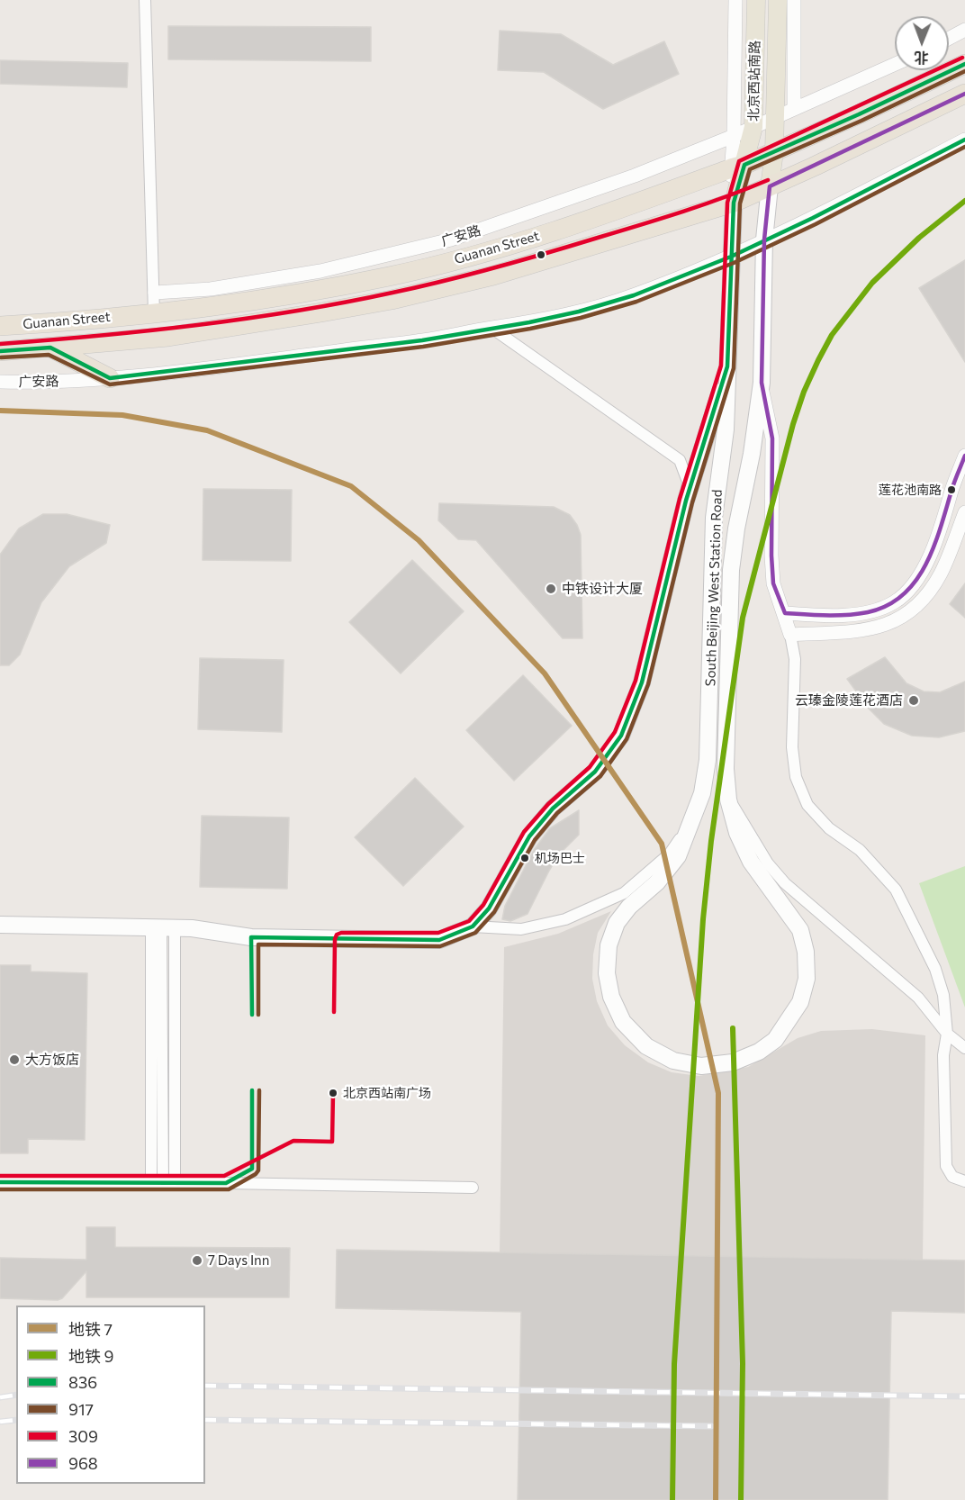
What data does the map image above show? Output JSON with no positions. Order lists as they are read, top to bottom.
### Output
{
  "streets": {
    "highway": ["Guanan Street"],
    "main road": ["北京西站南路", "South Beijing West Station Road"],
    "street": ["广安路"]
  },
  "crossings": [
    ["北京西站南路", "广安路"],
    ["北京西站南路", "Guanan Street"],
    ["北京西站南路", "South Beijing West Station Road"],
    ["广安路", "South Beijing West Station Road"],
    ["Guanan Street", "South Beijing West Station Road"]
  ],
  "places": [
    "莲花池南路",
    "中铁设计大厦",
    "云瑧金陵莲花酒店",
    "机场巴士",
    "大方饭店",
    "北京西站南广场",
    "7 Days Inn"
  ],
  "lines": [
    "transit line 309",
    "transit line 836",
    "transit line 917",
    "transit line 968",
    "metro line 9",
    "metro line 7"
  ],
  "legend": [
    "地铁 7",
    "地铁 9",
    "836",
    "917",
    "309",
    "968"
  ],
  "north": "bottom"
}
